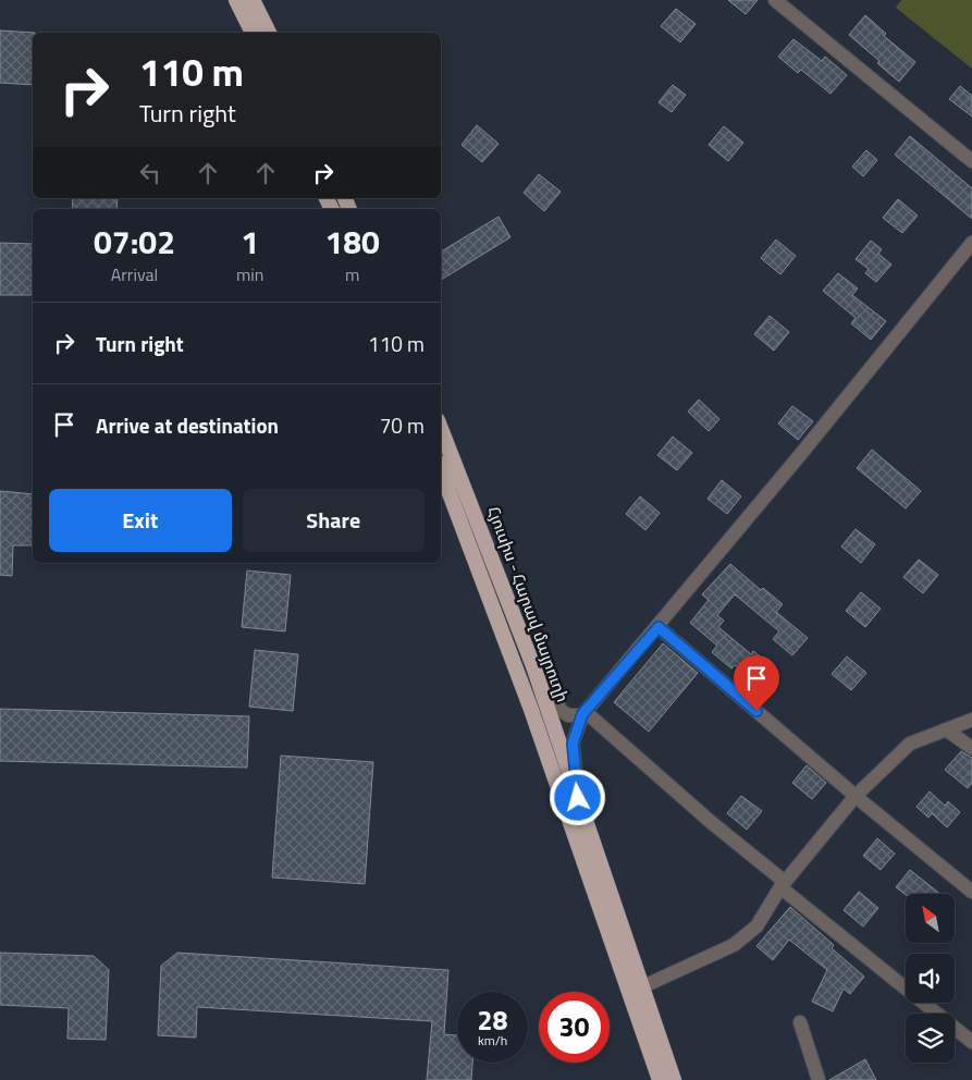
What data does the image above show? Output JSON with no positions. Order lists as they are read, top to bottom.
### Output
{
  "streets": {
    "highway": ["Հյուսիս - Հարավ մայրուղի"]
  },
  "north": "top left",
  "page": {
    "turn": ["110 m", "Turn right"],
    "eta": [
      "07:02",
      "Arrival",
      "1",
      "min",
      "180",
      "m"
    ],
    "list": [
      {
        "name": "Turn right",
        "value": "110 m"
      },
      {
        "name": "Arrive at destination",
        "value": "70 m"
      }
    ],
    "buttons": ["Exit", "Share"],
    "speed": "28 km/h",
    "limit": "30"
  }
}
